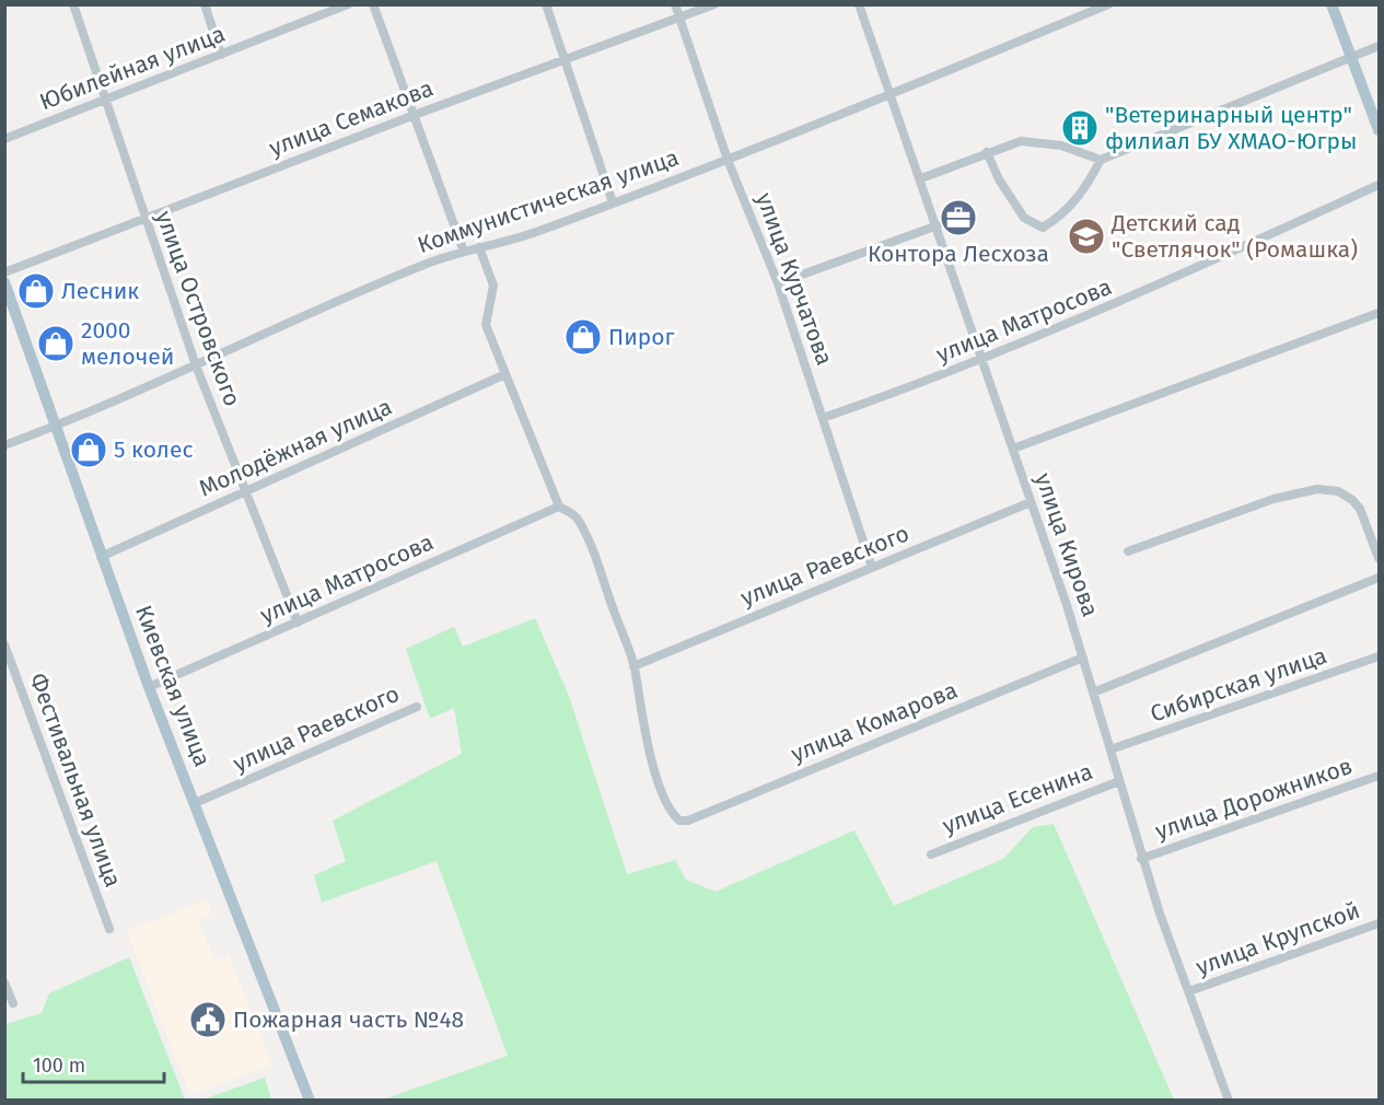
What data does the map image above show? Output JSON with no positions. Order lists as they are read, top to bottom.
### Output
{
  "streets": {
    "main road": ["Киевская улица"],
    "street": [
      "Юбилейная улица",
      "улица Семакова",
      "Коммунистическая улица",
      "улица Курчатова",
      "улица Островского",
      "улица Матросова",
      "Молодёжная улица",
      "улица Кирова",
      "улица Раевского",
      "Сибирская улица",
      "улица Комарова",
      "Фестивальная улица",
      "улица Есенина",
      "улица Дорожников",
      "улица Крупской"
    ]
  },
  "crossings": [
    ["Юбилейная улица", "улица Островского"],
    ["улица Семакова", "улица Курчатова"],
    ["улица Семакова", "улица Островского"],
    ["Коммунистическая улица", "улица Курчатова"],
    ["Коммунистическая улица", "улица Островского"],
    ["Коммунистическая улица", "улица Кирова"],
    ["Коммунистическая улица", "Киевская улица"],
    ["улица Курчатова", "улица Матросова"],
    ["улица Курчатова", "улица Раевского"],
    ["улица Островского", "улица Матросова"],
    ["улица Островского", "Молодёжная улица"],
    ["улица Матросова", "улица Кирова"],
    ["улица Матросова", "Киевская улица"],
    ["Молодёжная улица", "Киевская улица"],
    ["улица Кирова", "улица Раевского"],
    ["улица Кирова", "Сибирская улица"],
    ["улица Кирова", "улица Комарова"],
    ["улица Кирова", "улица Есенина"],
    ["улица Кирова", "улица Дорожников"],
    ["улица Кирова", "улица Крупской"],
    ["улица Раевского", "Киевская улица"],
    ["улица Раевского", "улица Комарова"]
  ],
  "places": {
    "building": ["\"Ветеринарный центр\" филиал БУ ХМАО-Югры"],
    "office": ["Контора Лесхоза"],
    "school or university": ["Детский сад \"Светлячок\" (Ромашка)"],
    "shop": [
      "Лесник",
      "Пирог",
      "2000 мелочей",
      "5 колес"
    ],
    "public building": ["Пожарная часть №48"]
  },
  "scale_bar": "100 m"
}
